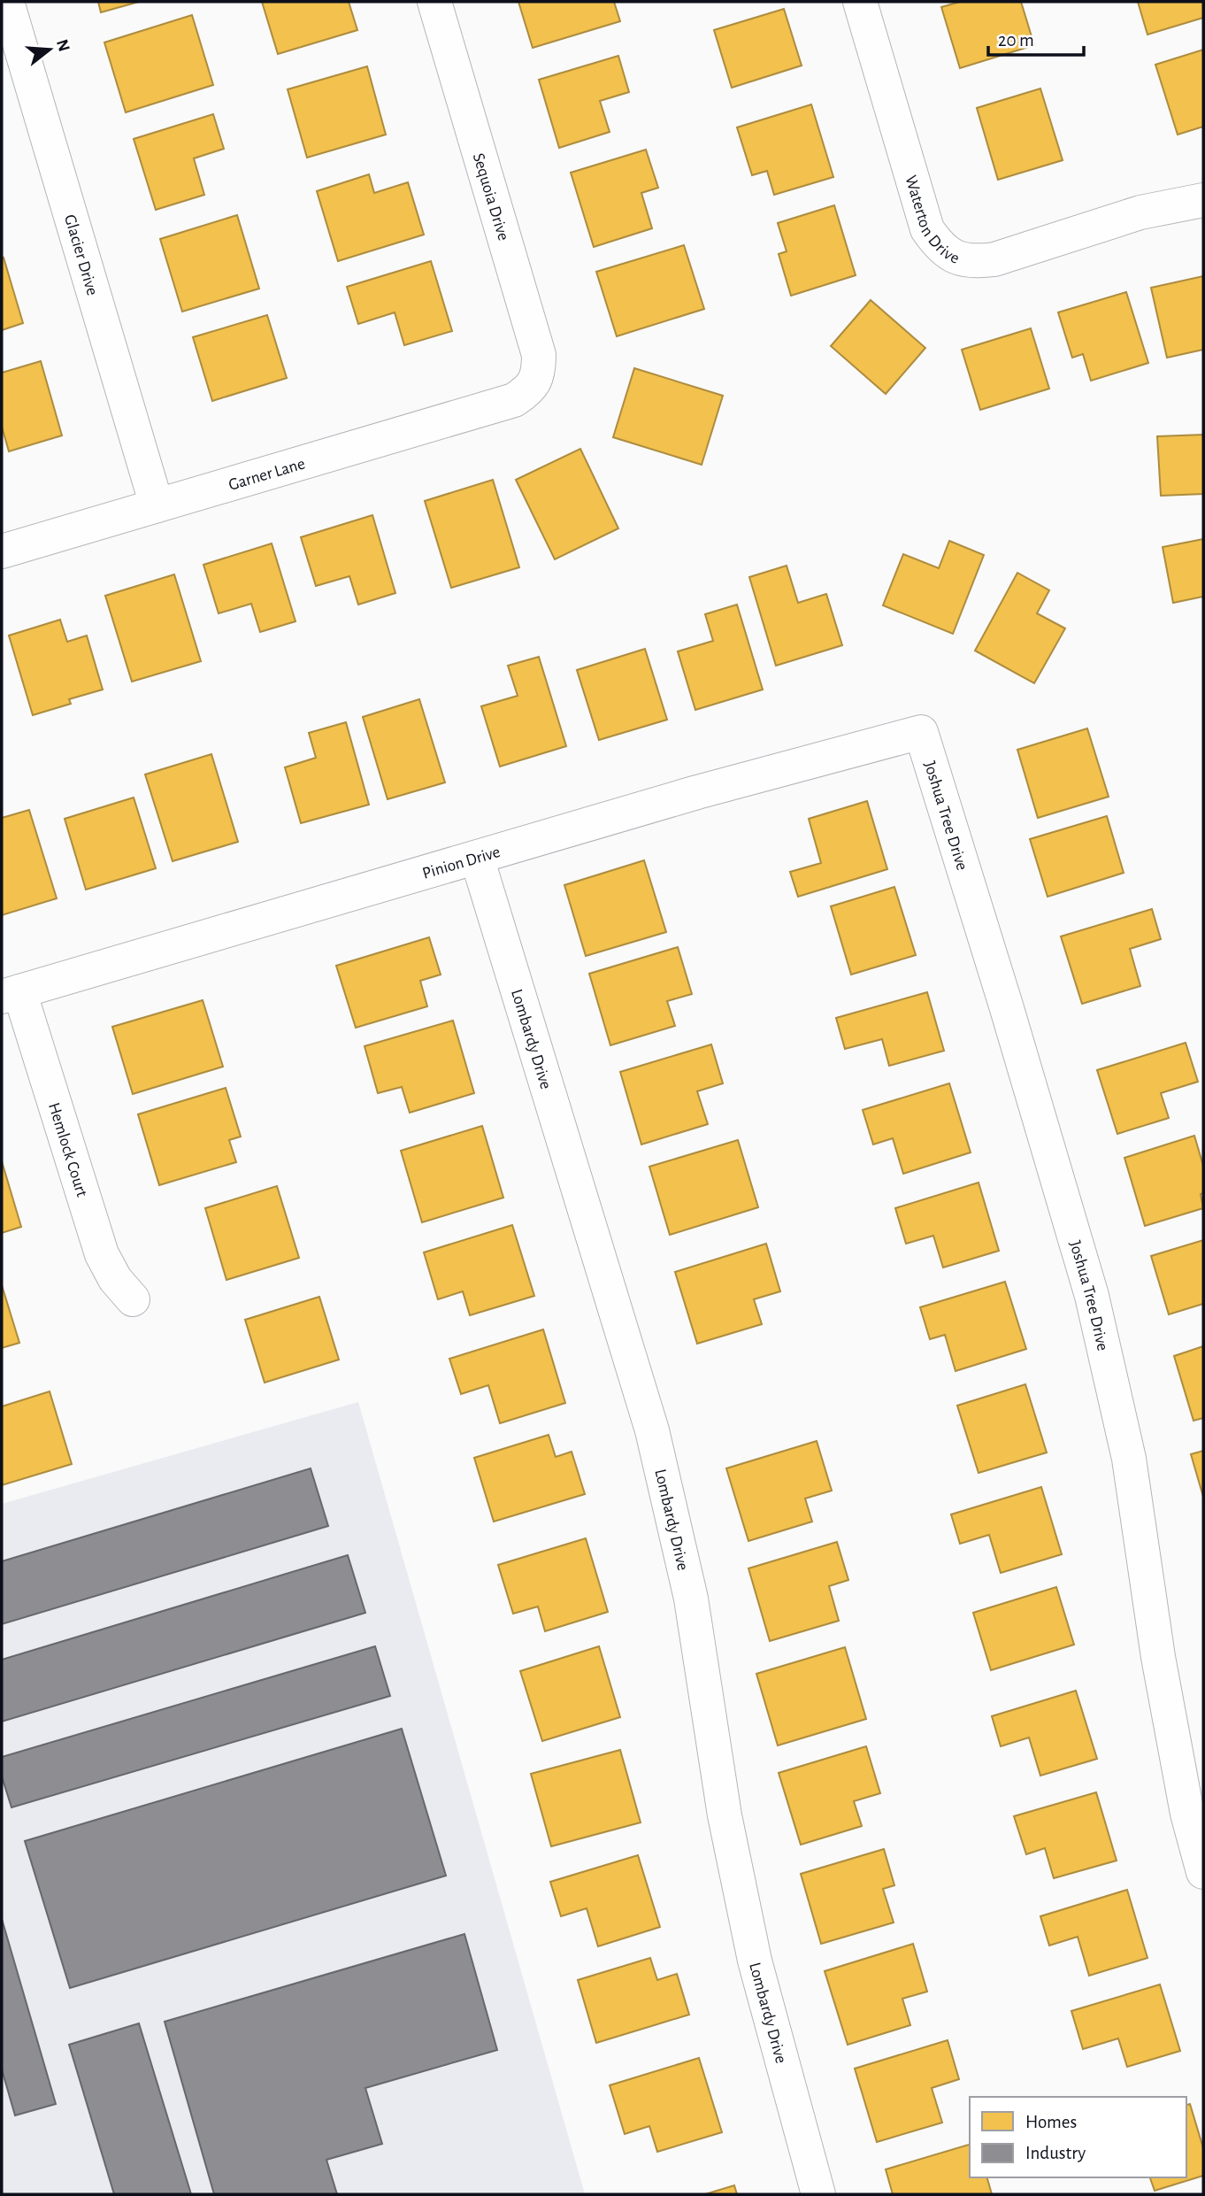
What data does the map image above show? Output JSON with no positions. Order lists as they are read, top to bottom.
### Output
{
  "streets": {
    "street": [
      "Sequoia Drive",
      "Waterton Drive",
      "Glacier Drive",
      "Garner Lane",
      "Joshua Tree Drive",
      "Pinion Drive",
      "Lombardy Drive",
      "Hemlock Court"
    ]
  },
  "crossings": [
    ["Sequoia Drive", "Garner Lane"],
    ["Glacier Drive", "Garner Lane"],
    ["Joshua Tree Drive", "Pinion Drive"],
    ["Pinion Drive", "Lombardy Drive"],
    ["Pinion Drive", "Hemlock Court"]
  ],
  "legend": ["Homes", "Industry"],
  "scale_bar": "20 m",
  "north": "right"
}
